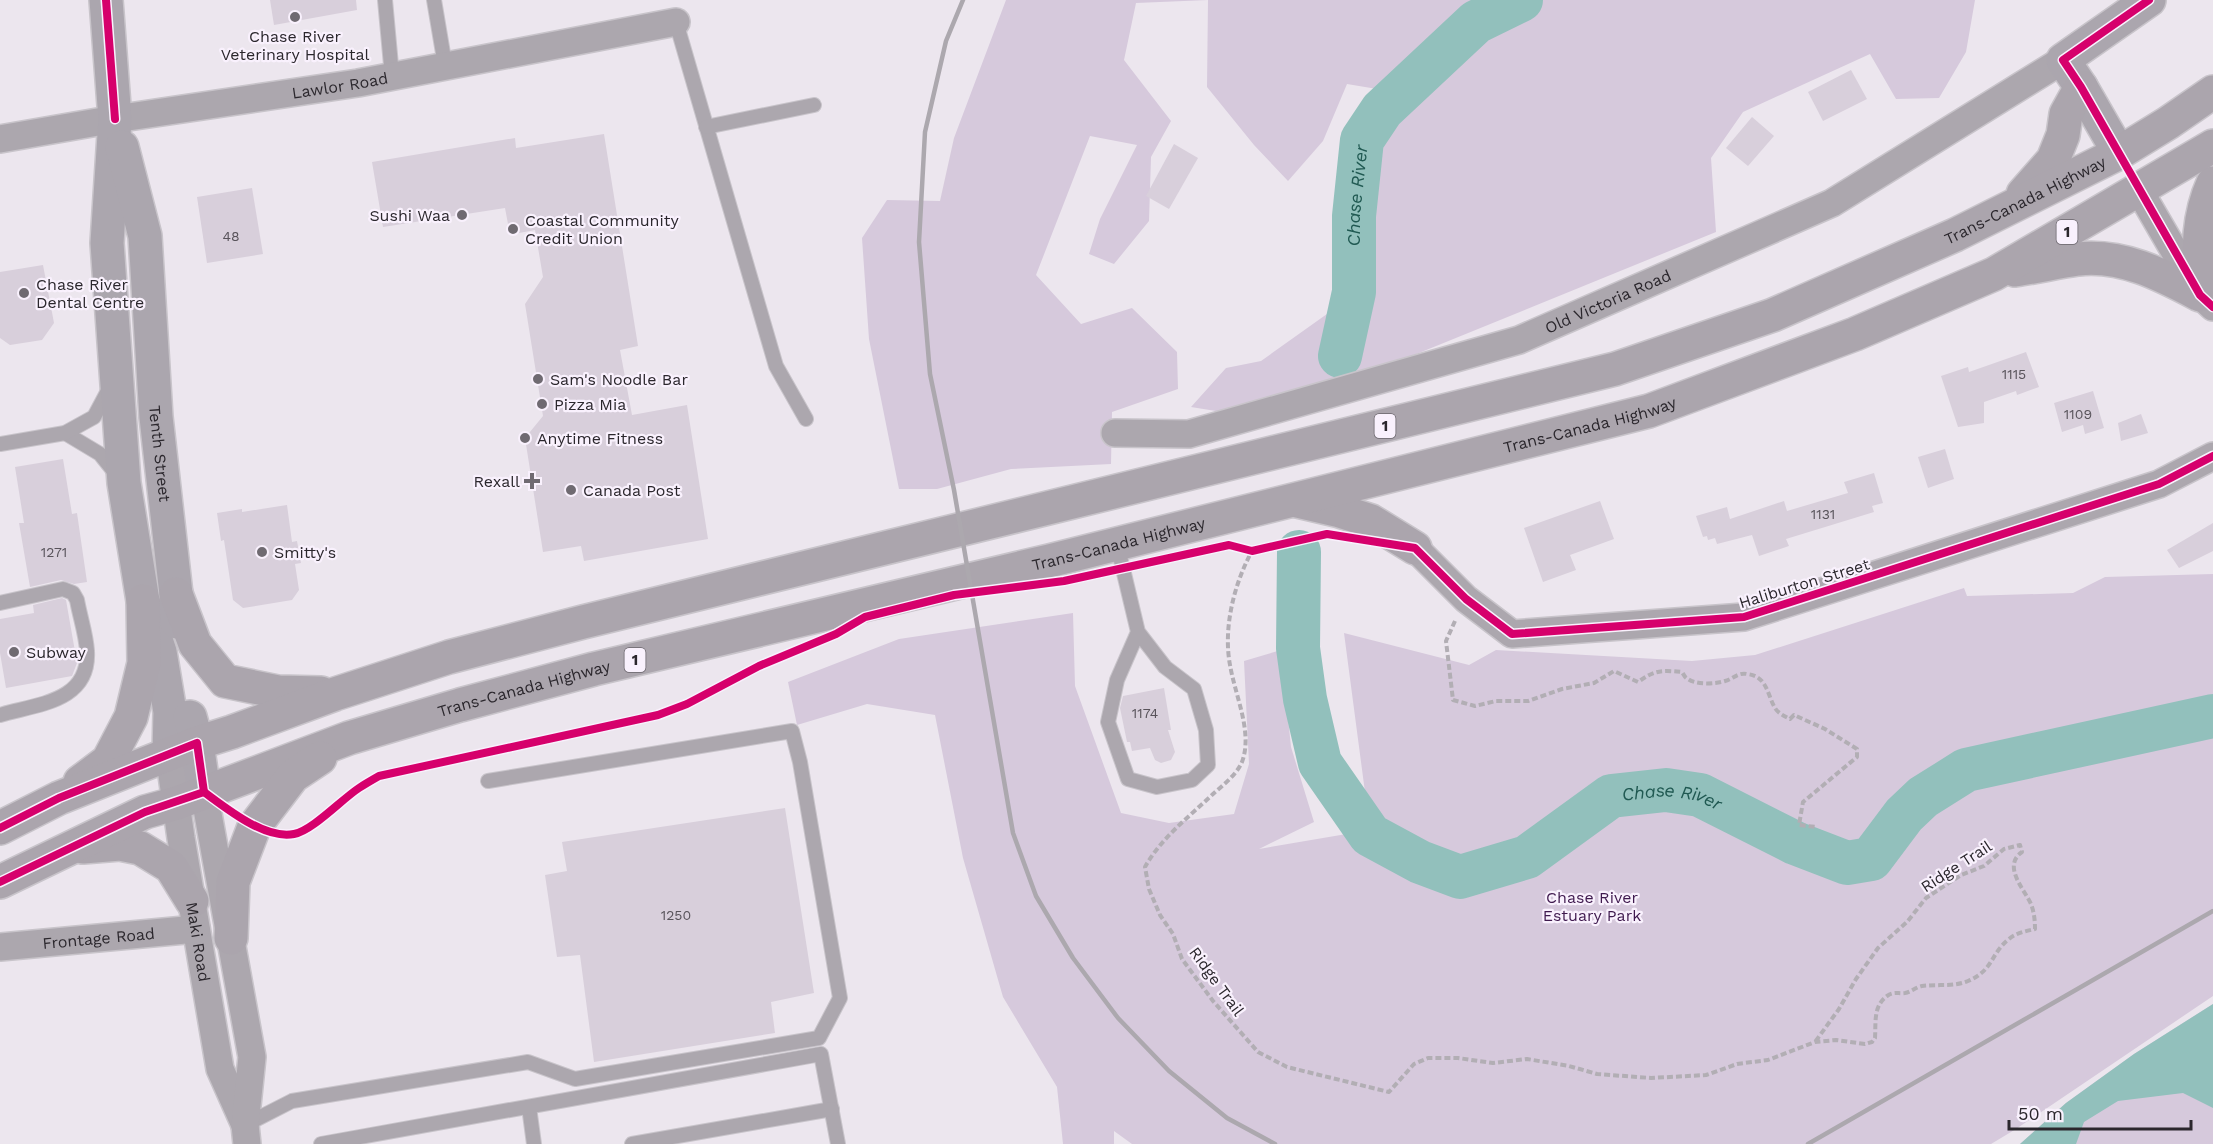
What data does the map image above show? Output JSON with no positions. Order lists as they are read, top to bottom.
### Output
{
  "streets": {
    "highway": ["Trans-Canada Highway", "1"],
    "street": [
      "Lawlor Road",
      "Old Victoria Road",
      "Tenth Street",
      "Haliburton Street",
      "Frontage Road",
      "Maki Road"
    ],
    "path": ["Ridge Trail"]
  },
  "crossings": [
    ["Lawlor Road", "Tenth Street"],
    ["Trans-Canada Highway", "Tenth Street"],
    ["Trans-Canada Highway", "Maki Road"],
    ["Tenth Street", "Maki Road"],
    ["Frontage Road", "Maki Road"]
  ],
  "water": ["Chase River"],
  "parks": ["Chase River Estuary Park"],
  "places": {
    "other": [
      "Chase River Veterinary Hospital",
      "Sushi Waa",
      "Coastal Community Credit Union",
      "Chase River Dental Centre",
      "Sam's Noodle Bar",
      "Pizza Mia",
      "Anytime Fitness",
      "Canada Post",
      "Smitty's",
      "Subway"
    ],
    "health": ["Rexall"]
  },
  "house_numbers": [
    "48",
    "1115",
    "1109",
    "1131",
    "1271",
    "1174",
    "1250"
  ],
  "scale_bar": "50 m"
}
